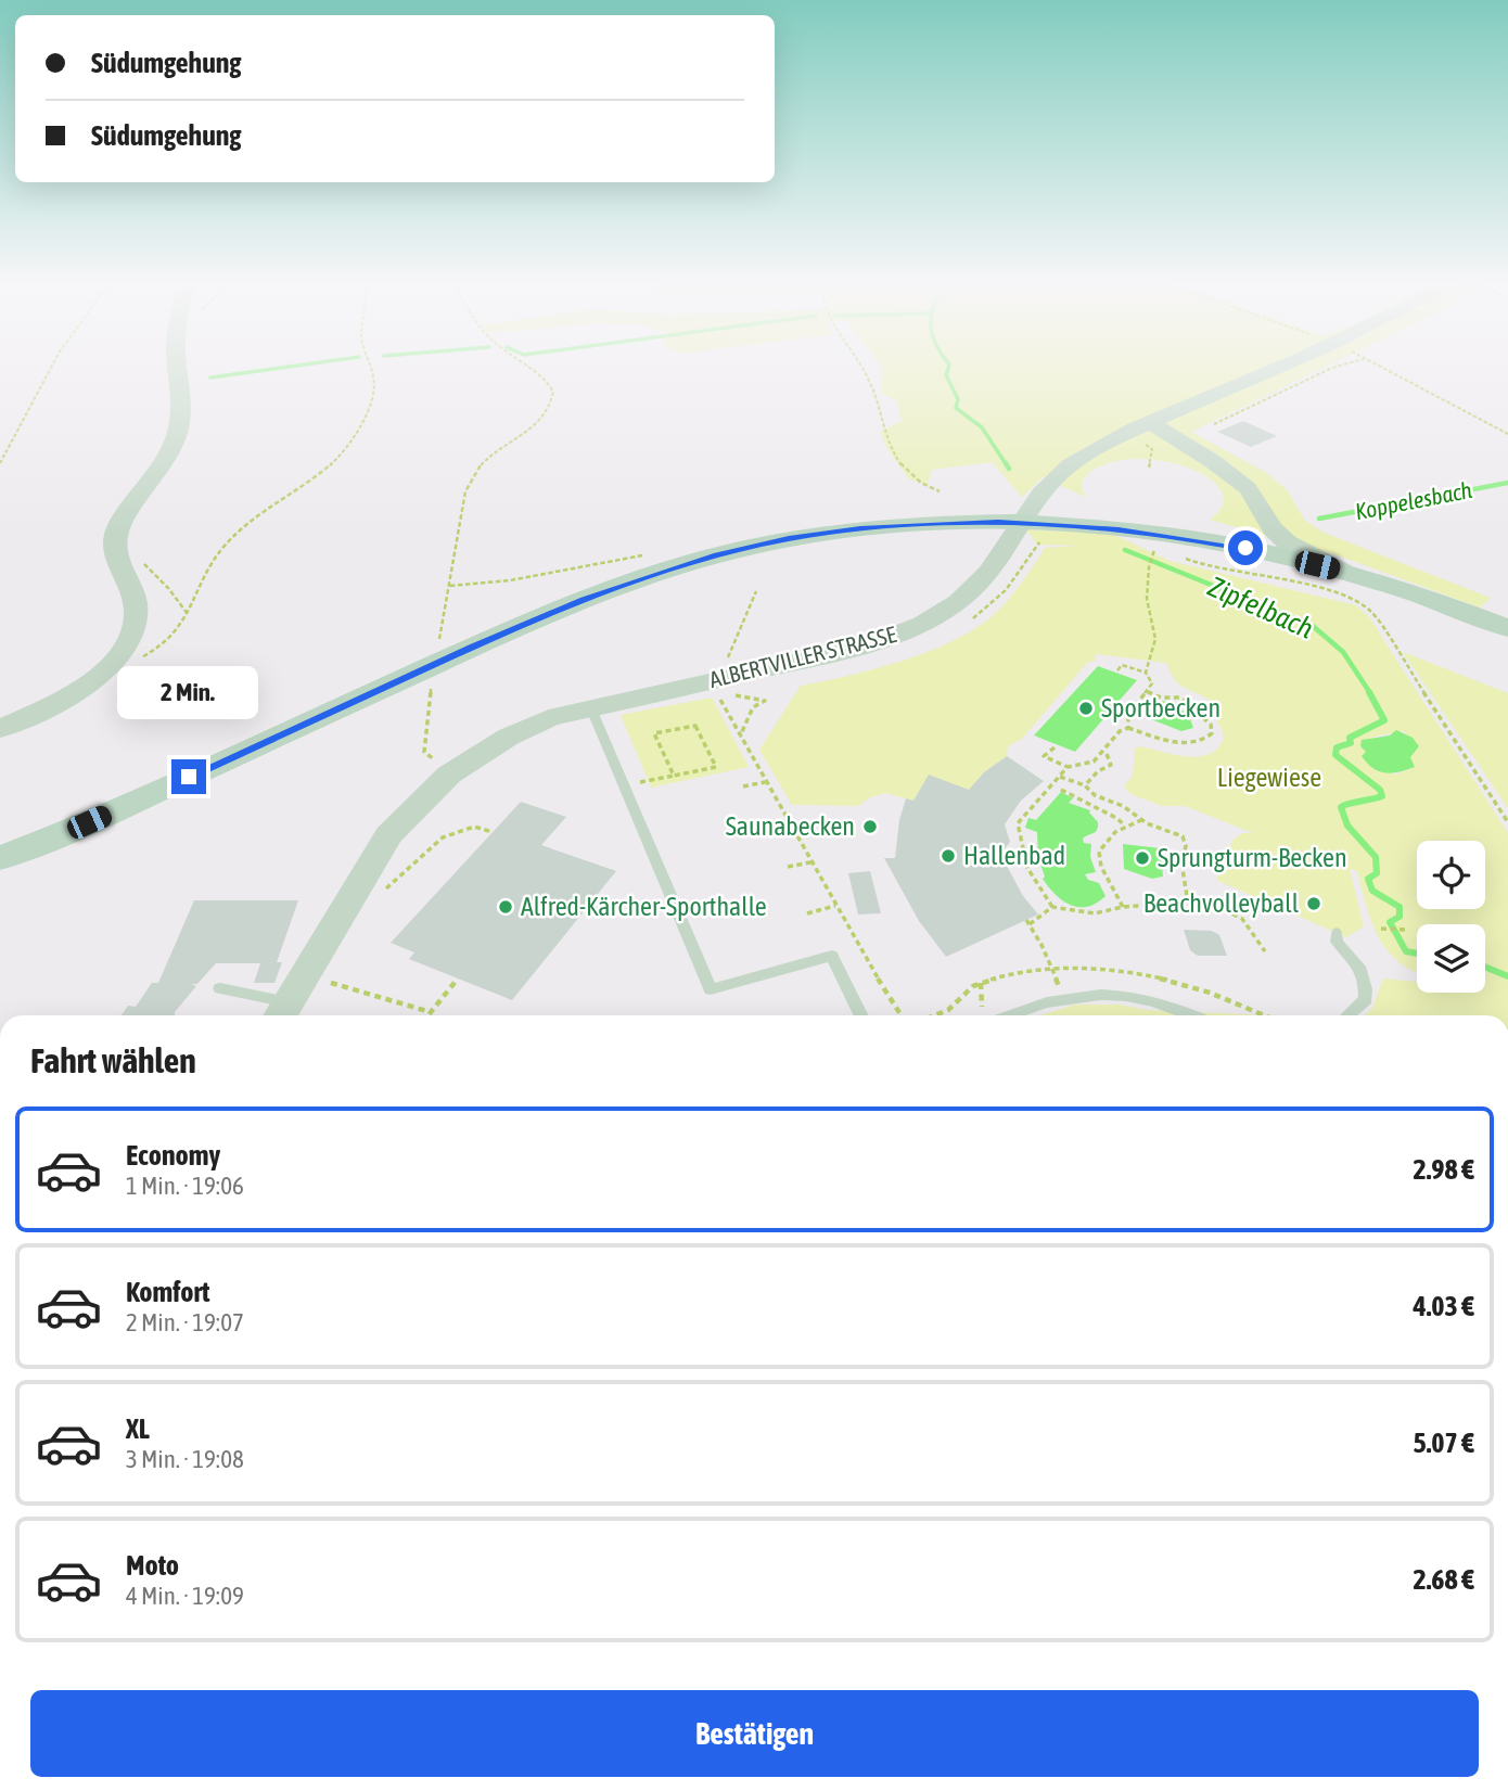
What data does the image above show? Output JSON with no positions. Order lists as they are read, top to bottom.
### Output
{
  "streets": {
    "street": ["ALBERTVILLER STRASSE"]
  },
  "water": ["Koppelesbach", "Zipfelbach"],
  "parks": ["Liegewiese"],
  "places": [
    "Sportbecken",
    "Saunabecken",
    "Hallenbad",
    "Sprungturm-Becken",
    "Beachvolleyball",
    "Alfred-Kärcher-Sporthalle"
  ],
  "page": {
    "banner": ["Südumgehung", "Südumgehung"],
    "bubble": "2 Min.",
    "heading": "Fahrt wählen",
    "list": [
      {
        "name": "Economy",
        "note": "1 Min. · 19:06",
        "value": "2.98 €"
      },
      {
        "name": "Komfort",
        "note": "2 Min. · 19:07",
        "value": "4.03 €"
      },
      {
        "name": "XL",
        "note": "3 Min. · 19:08",
        "value": "5.07 €"
      },
      {
        "name": "Moto",
        "note": "4 Min. · 19:09",
        "value": "2.68 €"
      }
    ],
    "buttons": "Bestätigen"
  }
}
